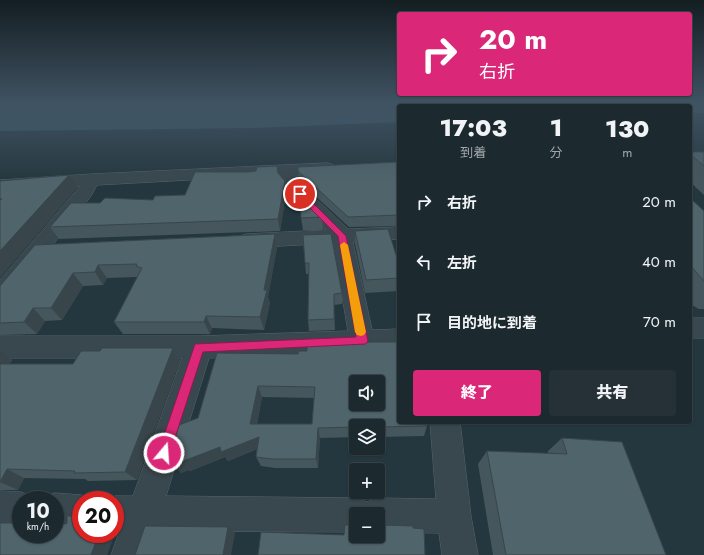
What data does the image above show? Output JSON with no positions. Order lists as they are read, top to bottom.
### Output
{
  "page": {
    "turn": ["20 m", "右折"],
    "eta": [
      "17:03",
      "到着",
      "1",
      "分",
      "130",
      "m"
    ],
    "list": [
      {
        "name": "右折",
        "value": "20 m"
      },
      {
        "name": "左折",
        "value": "40 m"
      },
      {
        "name": "目的地に到着",
        "value": "70 m"
      }
    ],
    "buttons": ["終了", "共有"],
    "map_buttons": ["+", "−"],
    "speed": "10 km/h",
    "limit": "20"
  }
}
